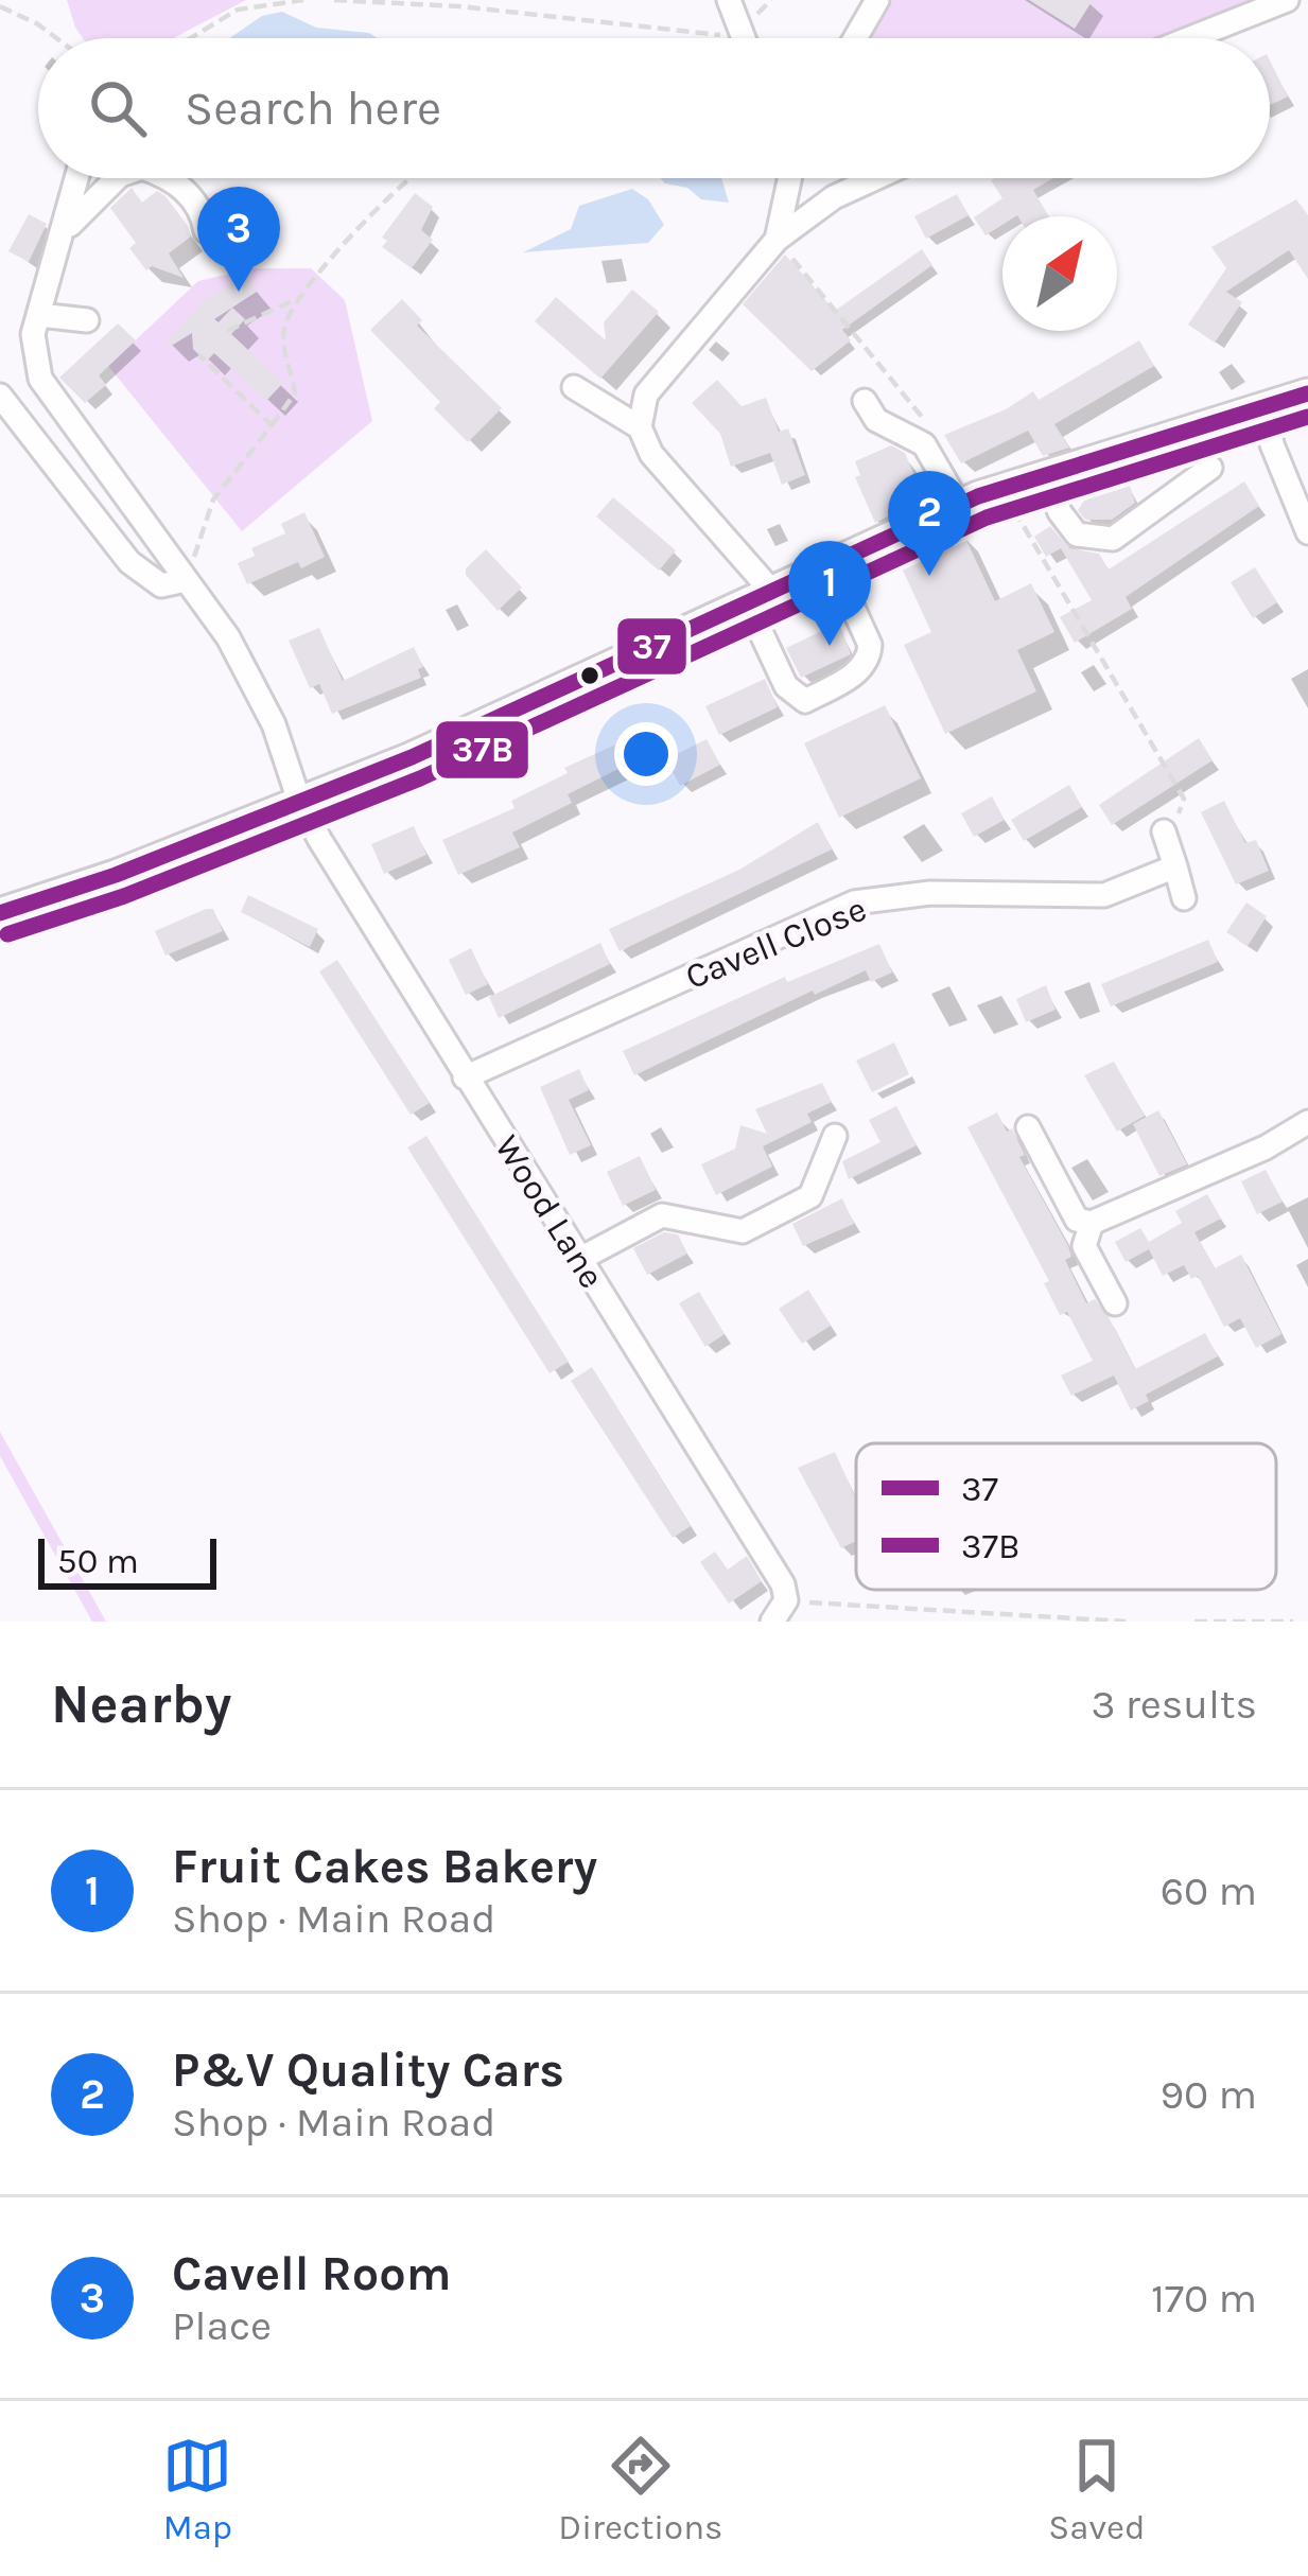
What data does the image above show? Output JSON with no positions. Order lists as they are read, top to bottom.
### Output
{
  "streets": {
    "street": ["Cavell Close", "Wood Lane"]
  },
  "crossings": [
    ["Cavell Close", "Wood Lane"]
  ],
  "lines": ["transit line 37", "transit line 37B"],
  "legend": ["37", "37B"],
  "scale_bar": "50 m",
  "north": "top right",
  "page": {
    "search": "Search here",
    "pins": ["3", "2", "1"],
    "scale": "50 m",
    "heading": ["Nearby", "3 results"],
    "list": [
      {
        "mark": "1",
        "name": "Fruit Cakes Bakery",
        "note": "Shop · Main Road",
        "value": "60 m"
      },
      {
        "mark": "2",
        "name": "P&V Quality Cars",
        "note": "Shop · Main Road",
        "value": "90 m"
      },
      {
        "mark": "3",
        "name": "Cavell Room",
        "note": "Place",
        "value": "170 m"
      }
    ],
    "nav": ["Map", "Directions", "Saved"]
  }
}
